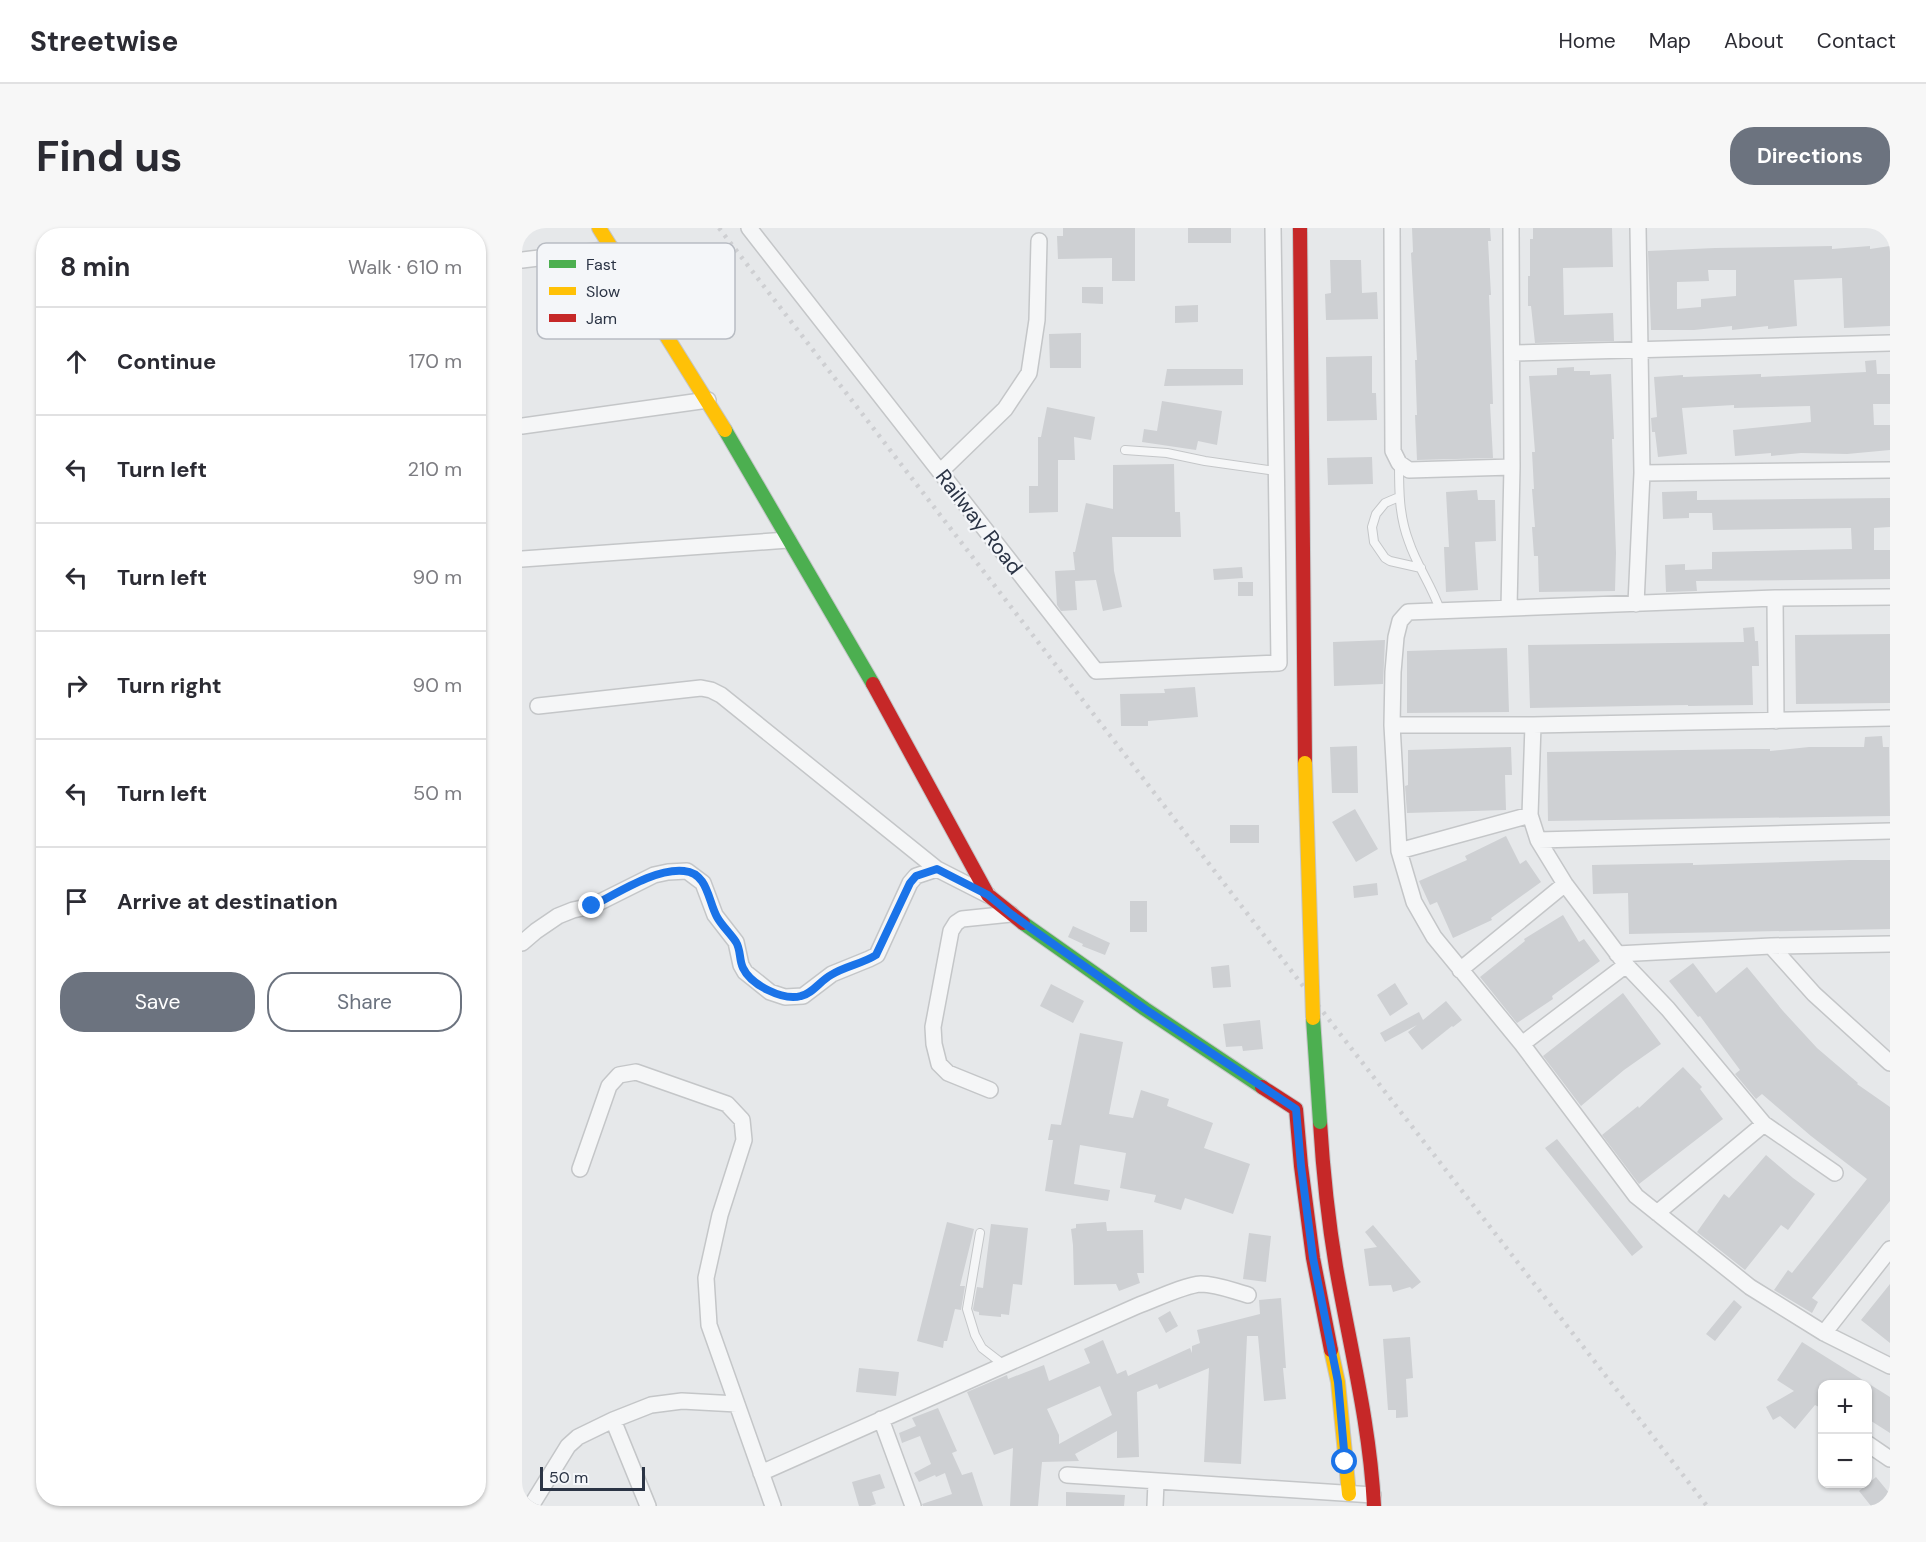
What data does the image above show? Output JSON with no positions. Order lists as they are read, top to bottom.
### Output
{
  "streets": {
    "street": ["Railway Road"]
  },
  "legend": ["Fast", "Slow", "Jam"],
  "scale_bar": "50 m",
  "page": {
    "header": "Streetwise",
    "nav": [
      "Home",
      "Map",
      "About",
      "Contact"
    ],
    "buttons": [
      "Directions",
      ["Save", "Share"]
    ],
    "title": "Find us",
    "heading": ["8 min", "Walk · 610 m"],
    "list": [
      ["Continue", "170 m"],
      ["Turn left", "210 m"],
      ["Turn left", "90 m"],
      ["Turn right", "90 m"],
      ["Turn left", "50 m"],
      "Arrive at destination"
    ],
    "map_buttons": ["+", "−"],
    "scale": "50 m"
  }
}
